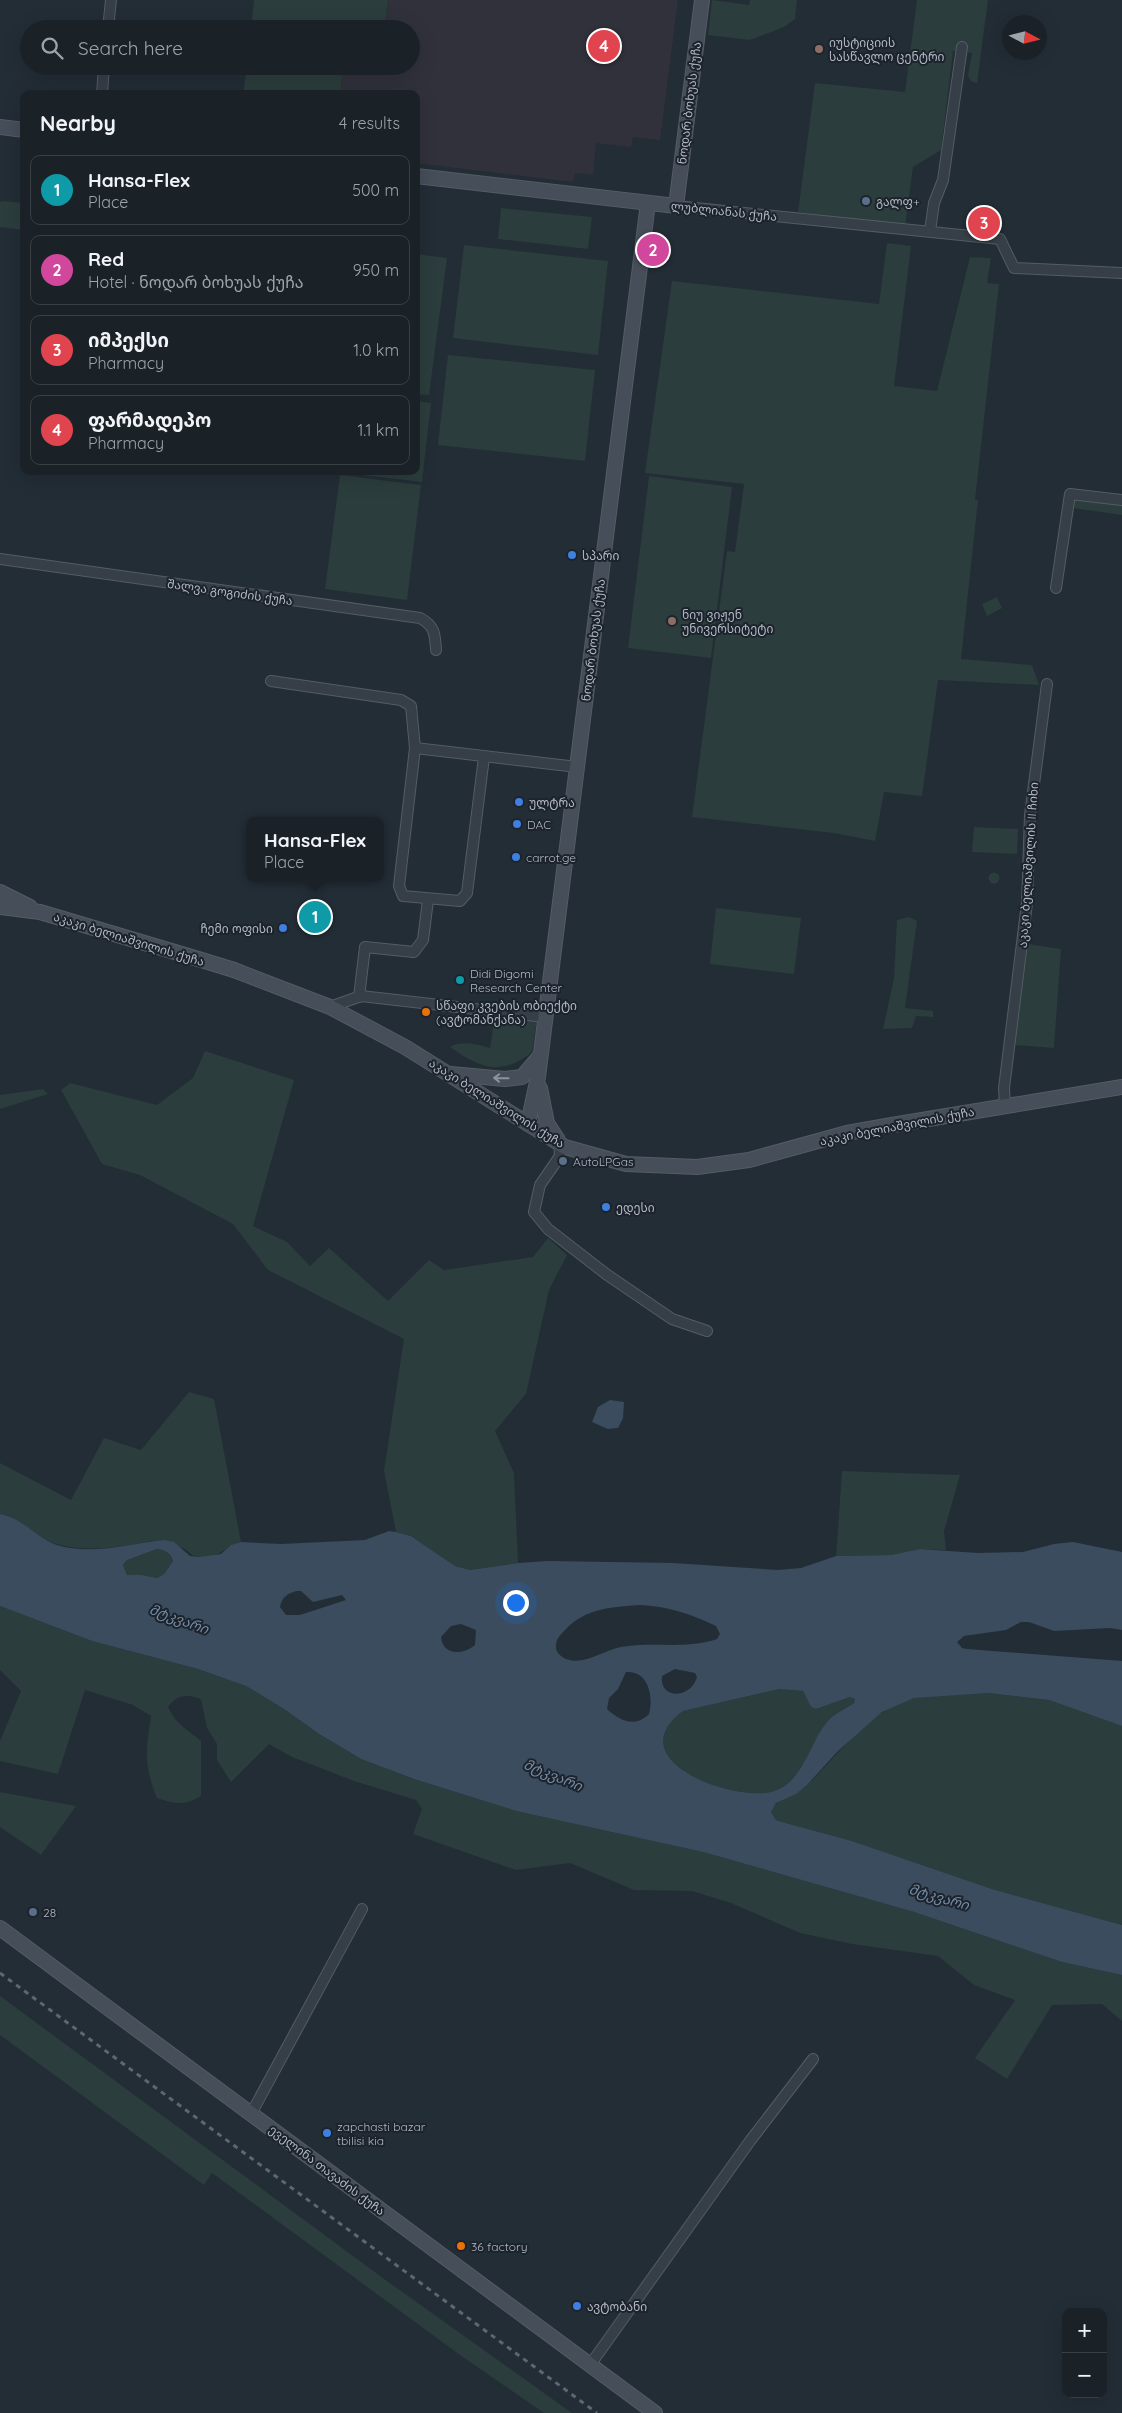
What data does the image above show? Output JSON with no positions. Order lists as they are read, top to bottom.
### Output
{
  "streets": {
    "main road": [
      "ნოდარ ბოხუას ქუჩა",
      "ლუბლიანას ქუჩა",
      "აკაკი ბელიაშვილის ქუჩა",
      "ეველინა თავაძის ქუჩა"
    ],
    "street": ["შალვა გოგიძის ქუჩა", "აკაკი ბელიაშვილის II ჩიხი"]
  },
  "crossings": [
    ["ნოდარ ბოხუას ქუჩა", "ლუბლიანას ქუჩა"],
    ["აკაკი ბელიაშვილის II ჩიხი", "აკაკი ბელიაშვილის ქუჩა"]
  ],
  "water": ["მტკვარი"],
  "places": [
    "იუსტიციის სასწავლო ცენტრი",
    "გალფ+",
    "სპარი",
    "ნიუ ვიჟენ უნივერსიტეტი",
    "ულტრა",
    "DAC",
    "carrot.ge",
    "ჩემი ოფისი",
    "Didi Digomi Research Center",
    "სწაფი კვების ობიექტი (ავტომანქანა)",
    "AutoLPGas",
    "ედესი",
    "28",
    "zapchasti bazar tbilisi kia",
    "36 factory",
    "ავტობანი"
  ],
  "north": "right",
  "page": {
    "search": "Search here",
    "pins": [
      "4",
      "3",
      "2",
      "1"
    ],
    "heading": ["Nearby", "4 results"],
    "list": [
      {
        "mark": "1",
        "name": "Hansa-Flex",
        "note": "Place",
        "value": "500 m"
      },
      {
        "mark": "2",
        "name": "Red",
        "note": "Hotel · ნოდარ ბოხუას ქუჩა",
        "value": "950 m"
      },
      {
        "mark": "3",
        "name": "იმპექსი",
        "note": "Pharmacy",
        "value": "1.0 km"
      },
      {
        "mark": "4",
        "name": "ფარმადეპო",
        "note": "Pharmacy",
        "value": "1.1 km"
      }
    ],
    "popup": ["Hansa-Flex", "Place"],
    "map_buttons": ["+", "−"]
  }
}
